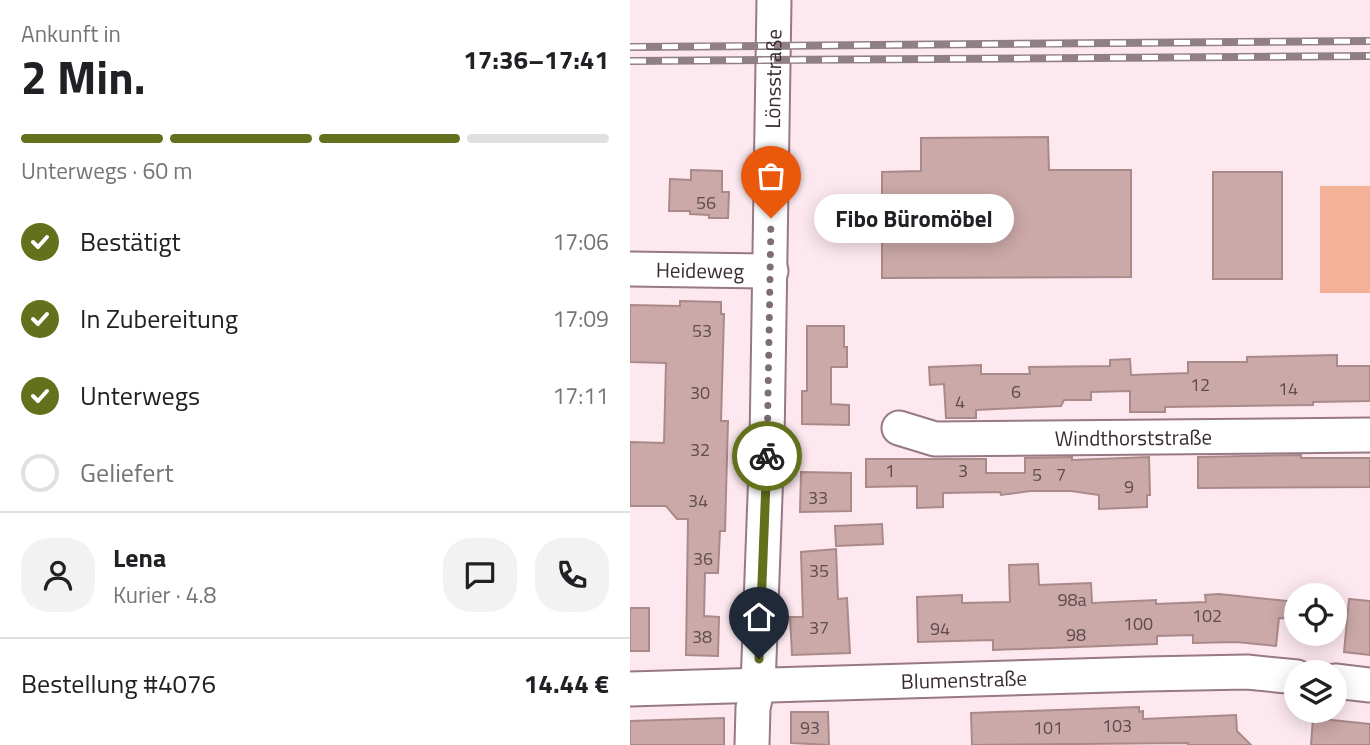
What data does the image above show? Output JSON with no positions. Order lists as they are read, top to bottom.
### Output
{
  "streets": {
    "street": [
      "Lönsstraße",
      "Heideweg",
      "Windthorststraße",
      "Blumenstraße"
    ]
  },
  "crossings": [
    ["Lönsstraße", "Heideweg"],
    ["Lönsstraße", "Blumenstraße"]
  ],
  "places": ["Fibo Büromöbel"],
  "house_numbers": [
    "56",
    "53",
    "12",
    "14",
    "6",
    "30",
    "4",
    "32",
    "1",
    "3",
    "5",
    "7",
    "9",
    "33",
    "34",
    "36",
    "35",
    "98a",
    "102",
    "100",
    "37",
    "94",
    "98",
    "38",
    "103",
    "93",
    "101"
  ],
  "page": {
    "heading": ["2 Min.", "Ankunft in", "17:36–17:41"],
    "panel": [
      "Lena",
      "Kurier · 4.8",
      "Bestellung #4076",
      "14.44 €"
    ],
    "bar": "Unterwegs · 60 m",
    "bubble": "Fibo Büromöbel",
    "list": [
      ["Bestätigt", "17:06"],
      ["In Zubereitung", "17:09"],
      ["Unterwegs", "17:11"],
      "Geliefert"
    ]
  }
}
